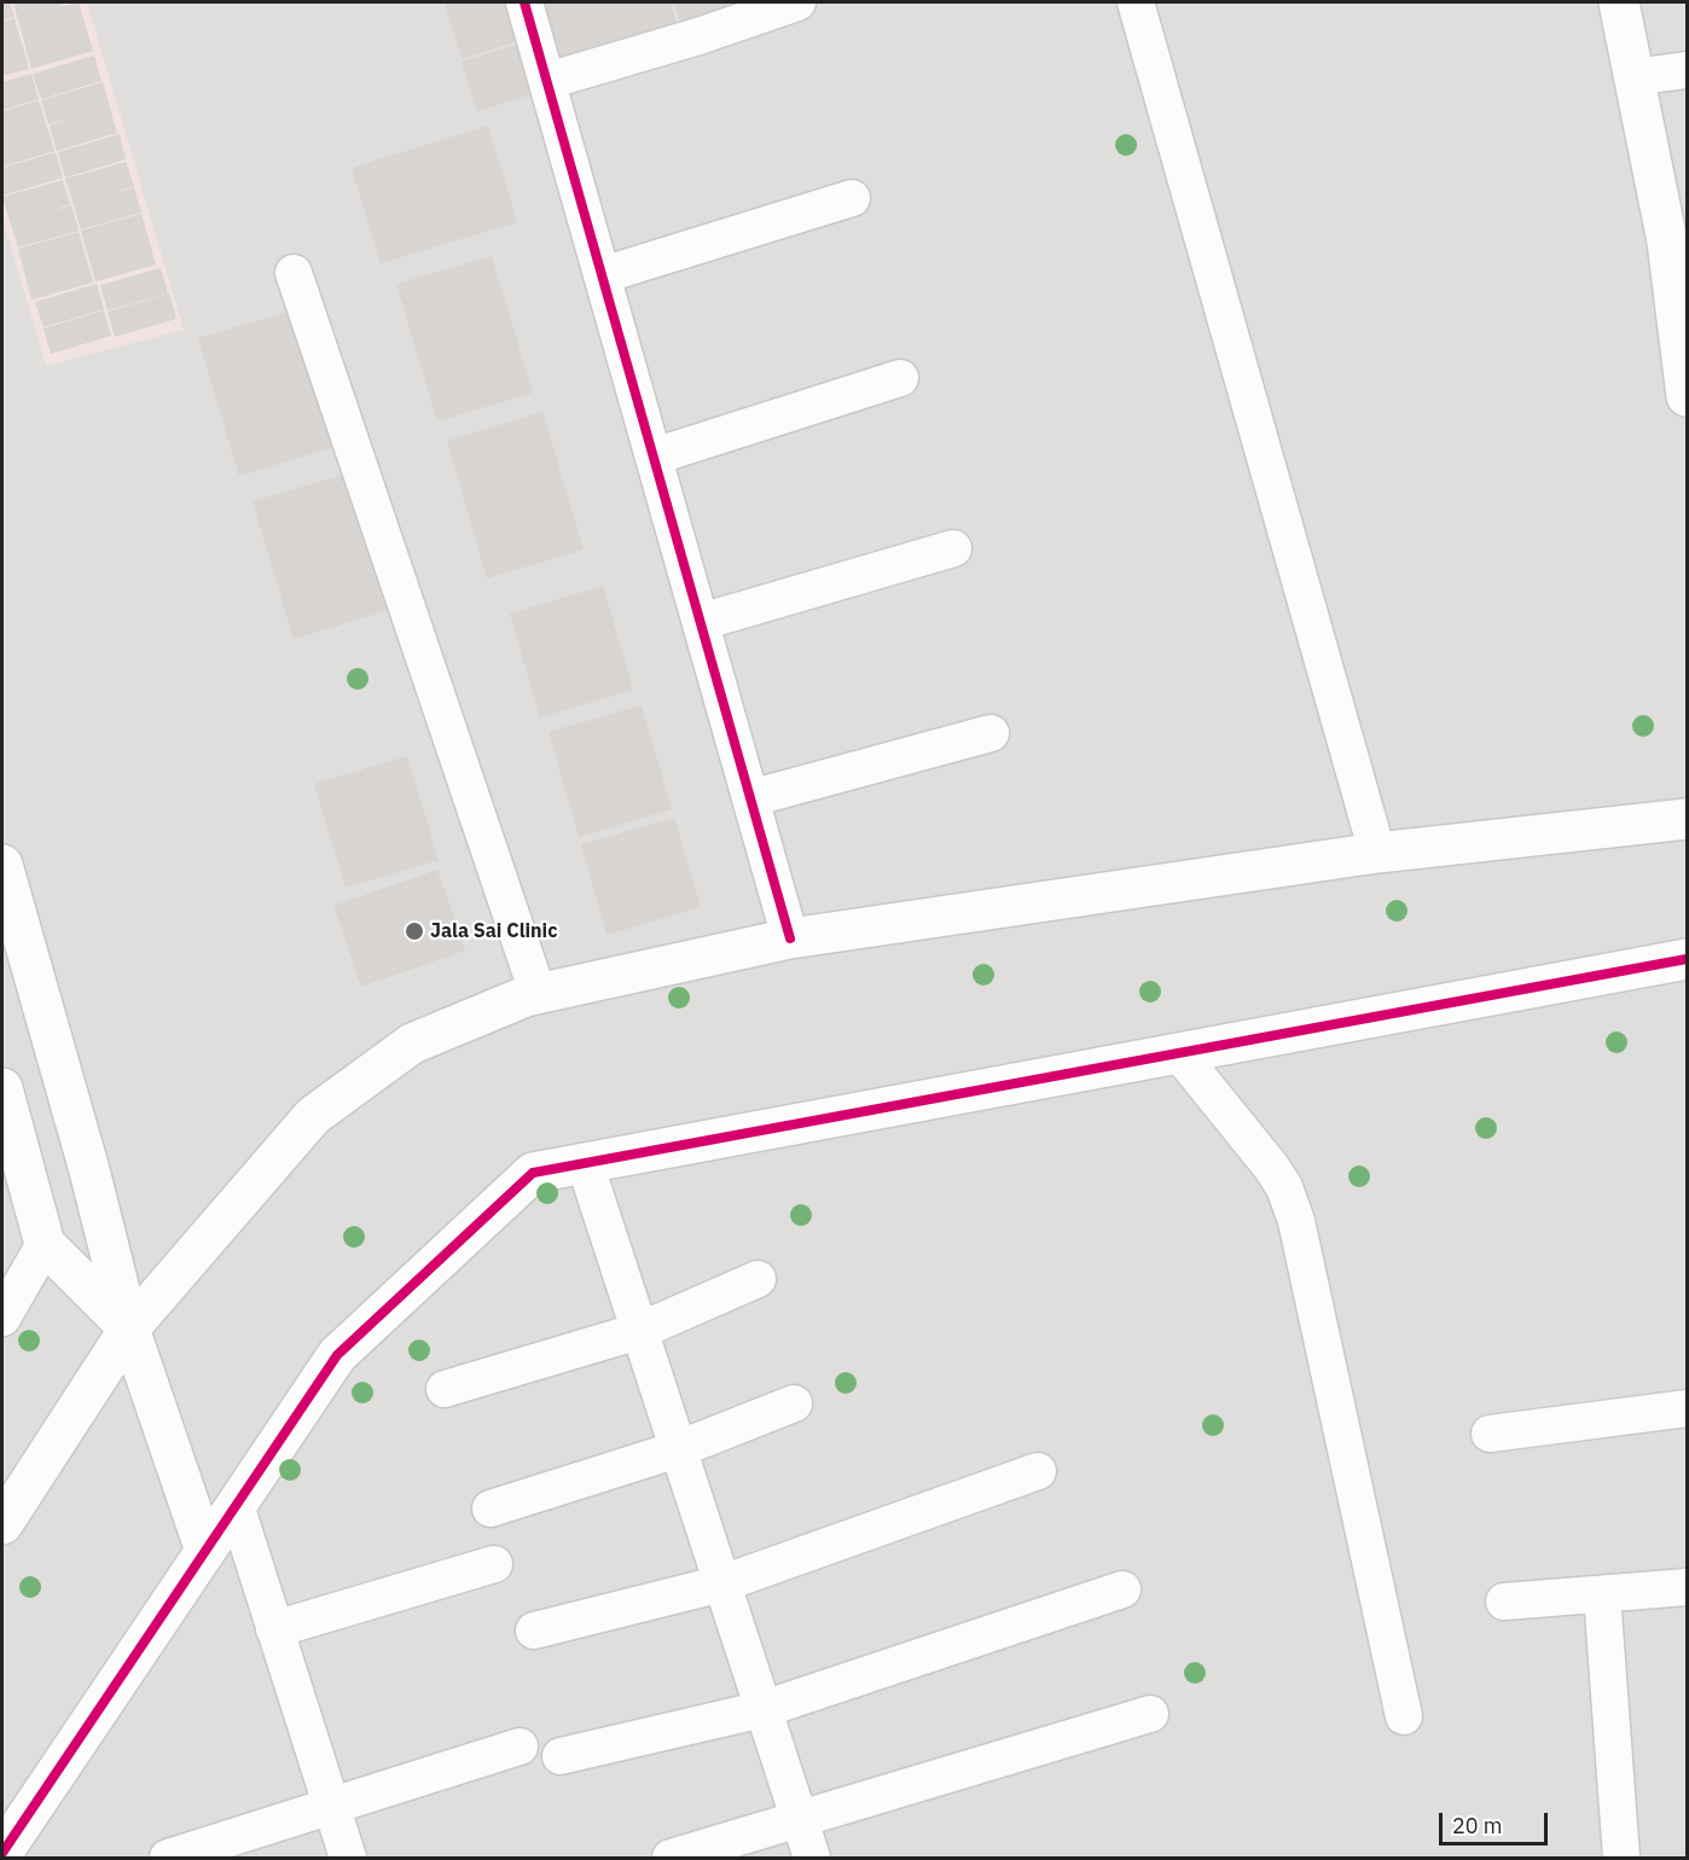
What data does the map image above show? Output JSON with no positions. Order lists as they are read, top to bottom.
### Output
{
  "places": ["Jala Sai Clinic"],
  "scale_bar": "20 m"
}
